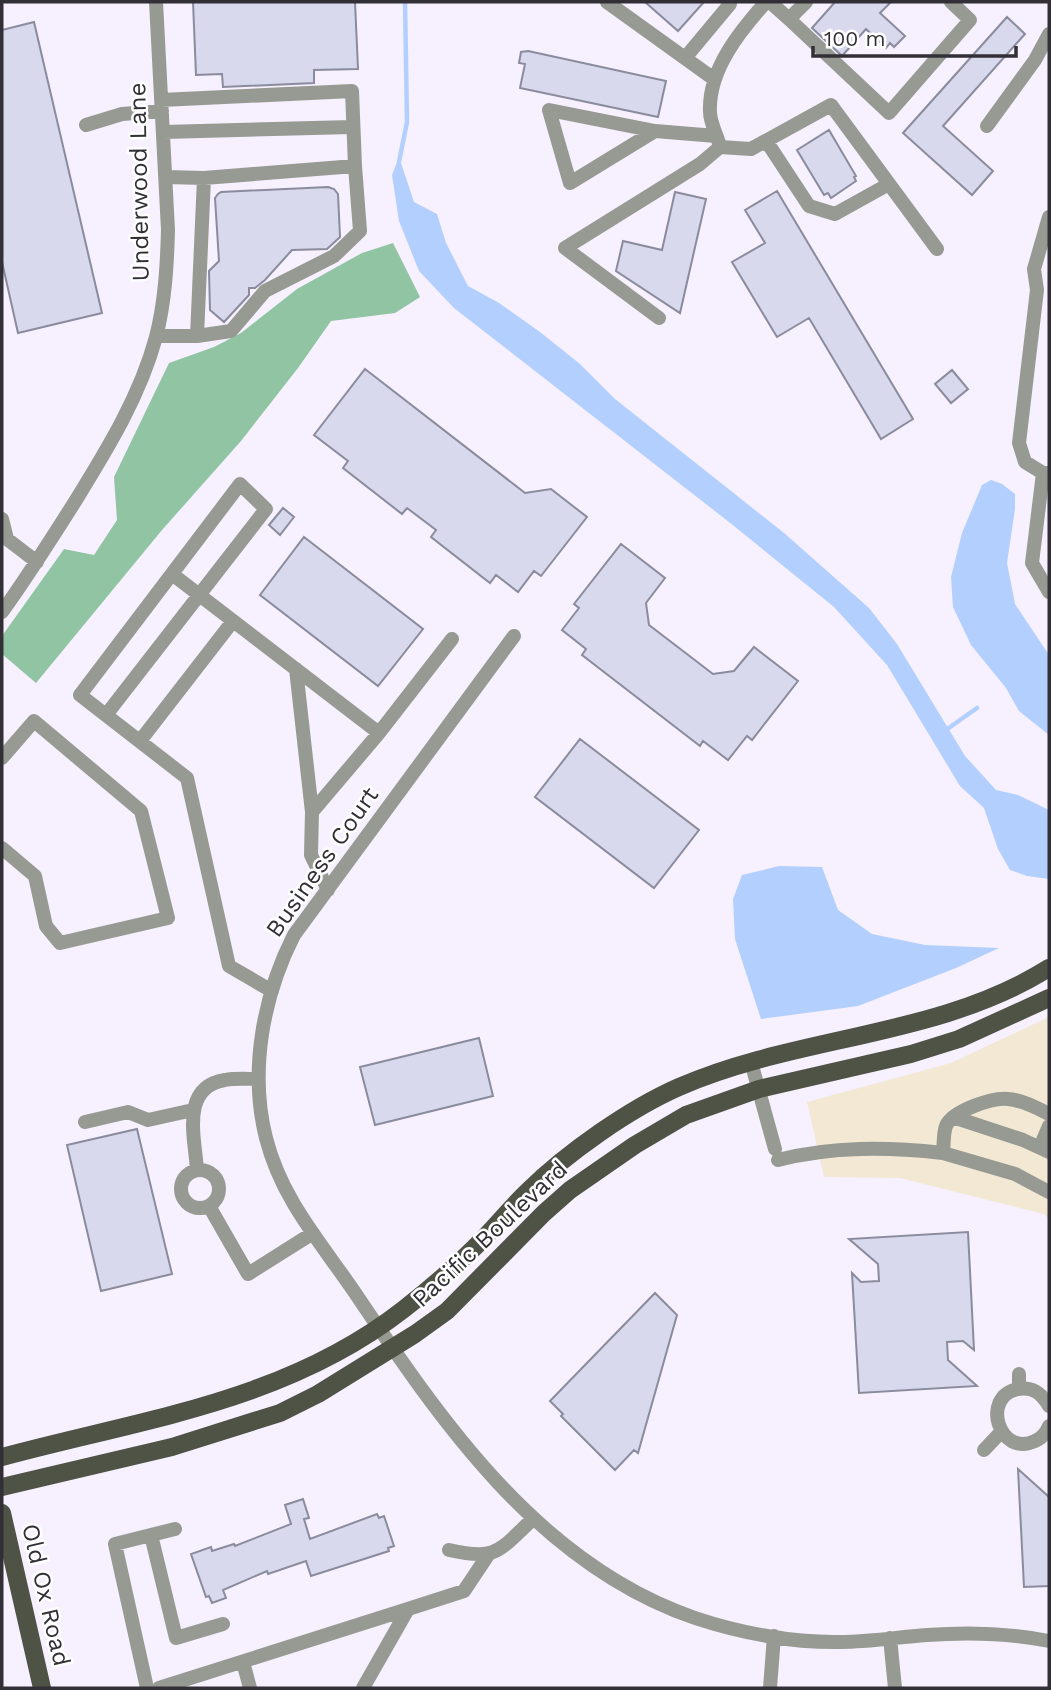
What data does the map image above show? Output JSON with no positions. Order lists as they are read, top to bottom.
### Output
{
  "streets": {
    "main road": ["Pacific Boulevard", "Old Ox Road"],
    "street": ["Underwood Lane", "Business Court"]
  },
  "crossings": [
    ["Business Court", "Pacific Boulevard"]
  ],
  "scale_bar": "100 m"
}
